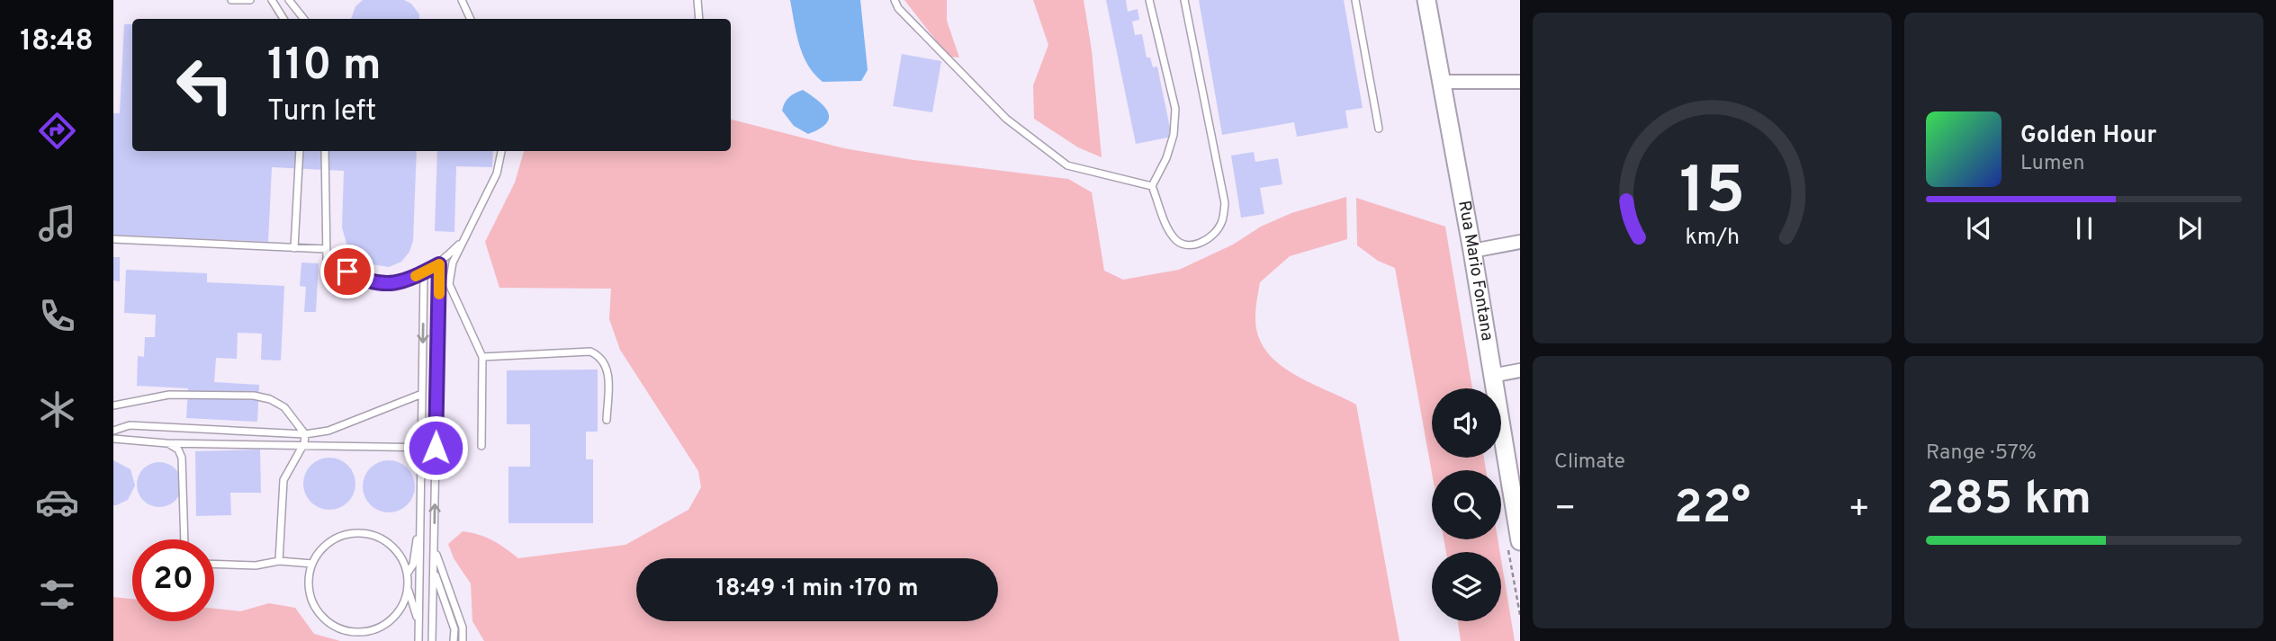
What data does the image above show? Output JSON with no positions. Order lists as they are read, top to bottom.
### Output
{
  "streets": {
    "street": ["Rua Mario Fontana"]
  },
  "page": {
    "tabs": "18:48",
    "turn": ["110 m", "Turn left"],
    "song": ["Golden Hour", "Lumen"],
    "tile": [
      "Climate",
      ["Range · 57%", "285 km"]
    ],
    "heat": ["−", "22°", "+"],
    "limit": "20",
    "trip": "18:49 · 1 min · 170 m",
    "gauge": ["15", "km/h"]
  }
}
